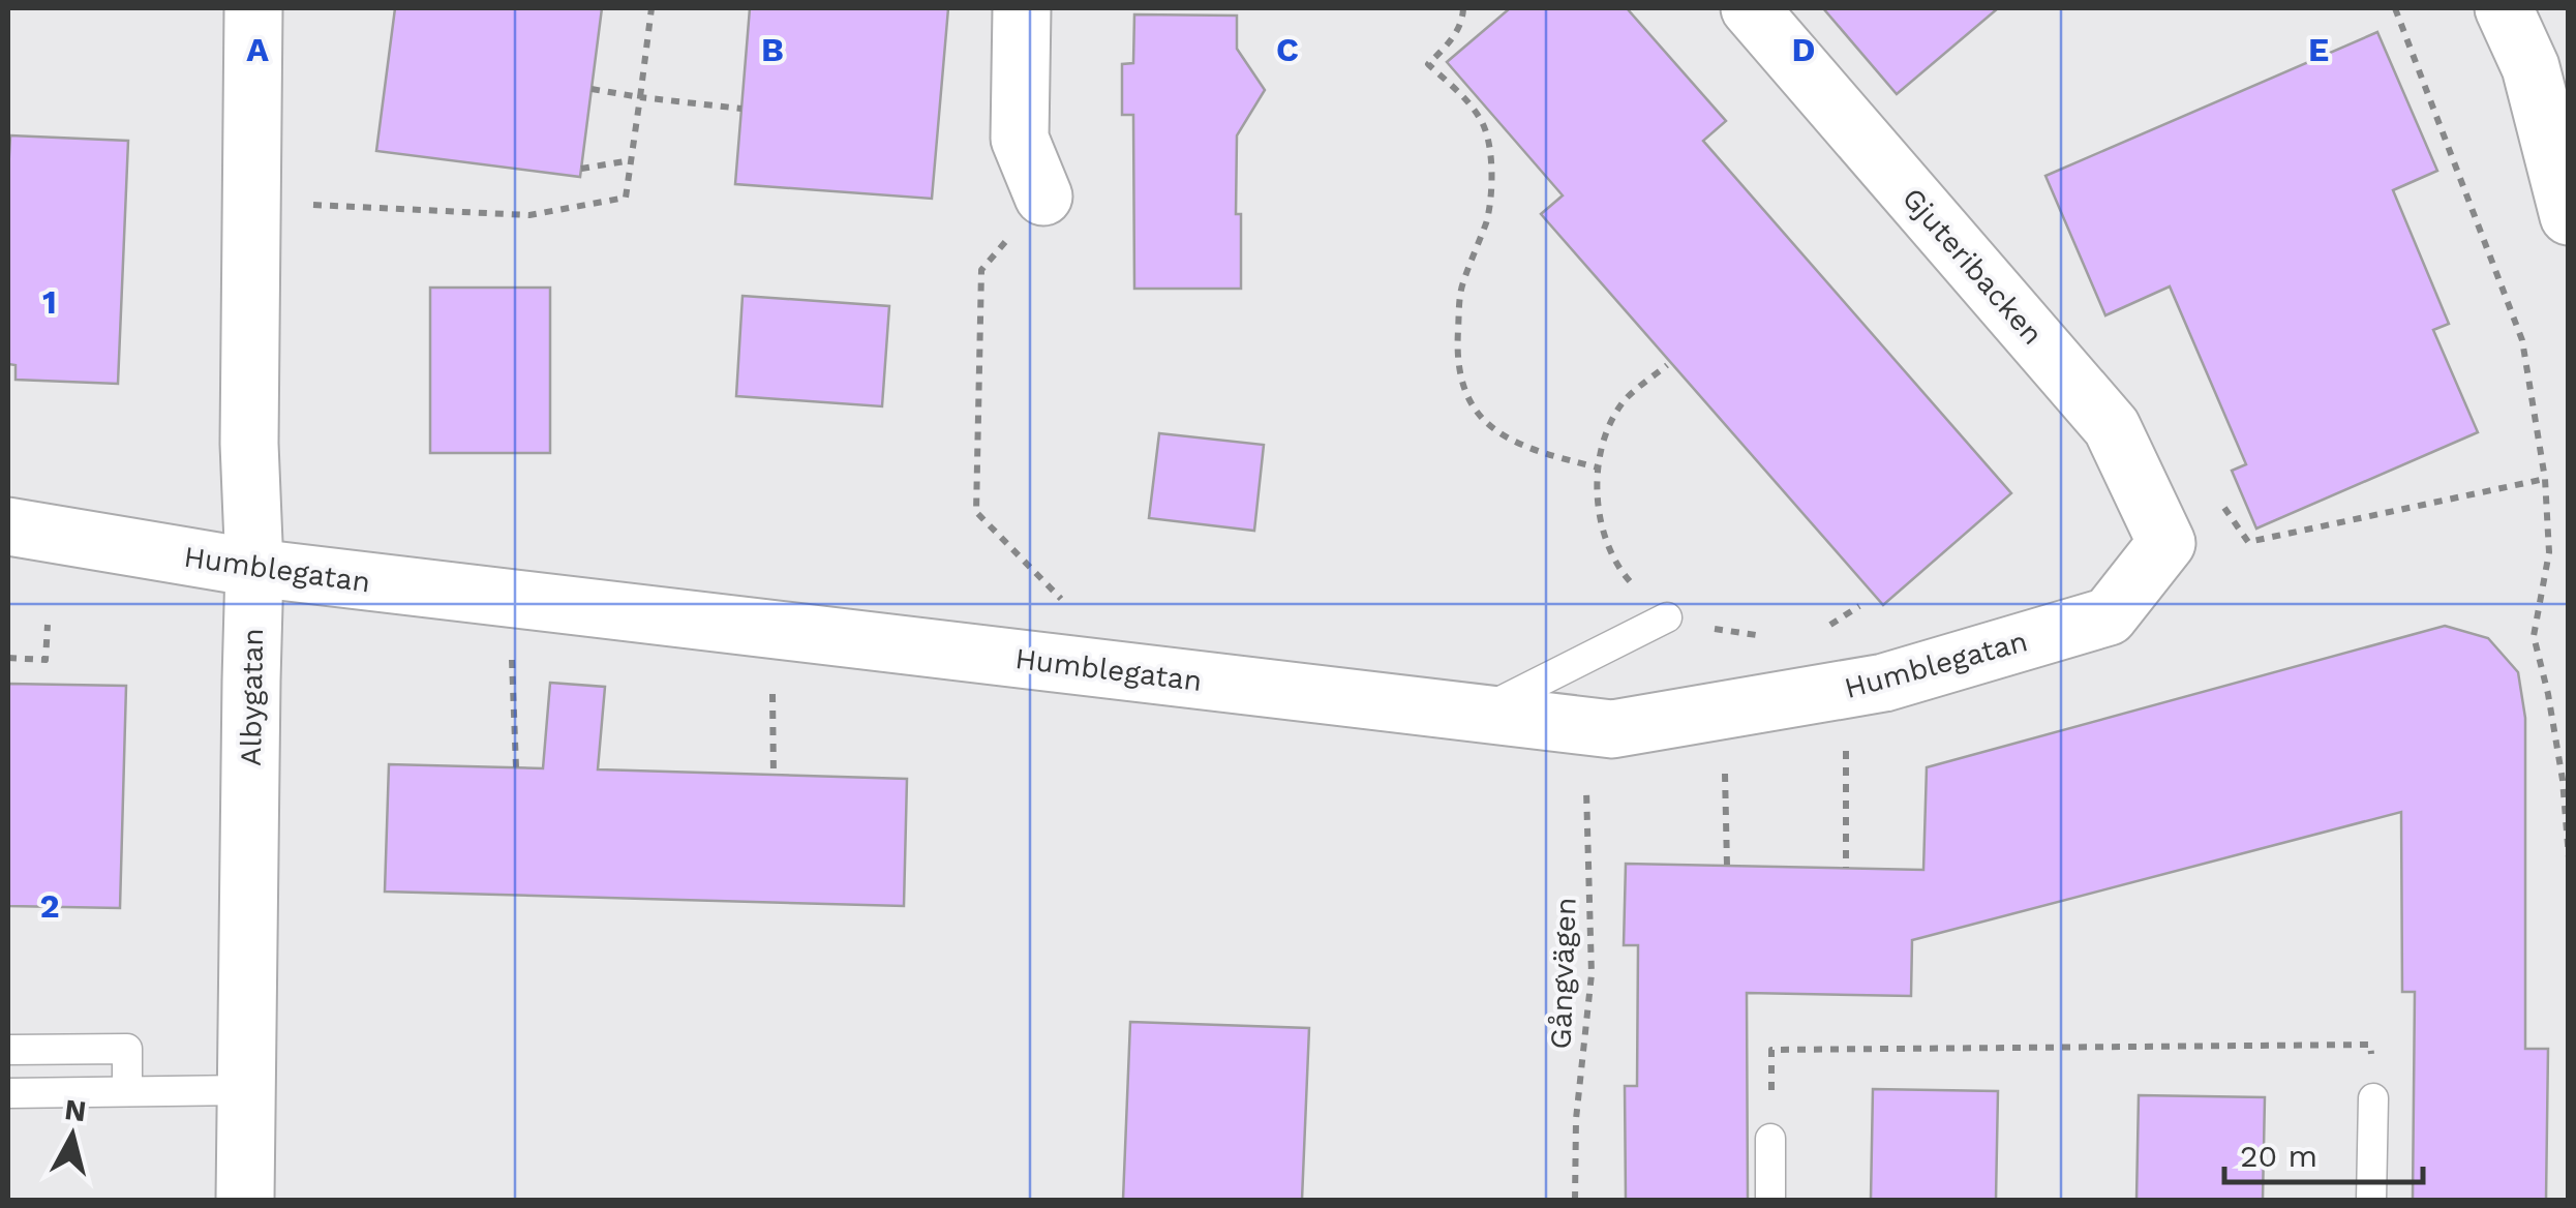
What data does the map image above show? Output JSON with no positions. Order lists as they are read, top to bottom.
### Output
{
  "streets": {
    "street": ["Gjuteribacken", "Humblegatan", "Albygatan"],
    "path": ["Gångvägen"]
  },
  "crossings": [
    ["Gjuteribacken", "Humblegatan"],
    ["Humblegatan", "Albygatan"]
  ],
  "scale_bar": "20 m",
  "north": "top",
  "grid": {
    "columns": [
      "A",
      "B",
      "C",
      "D",
      "E"
    ],
    "rows": ["1", "2"]
  }
}
